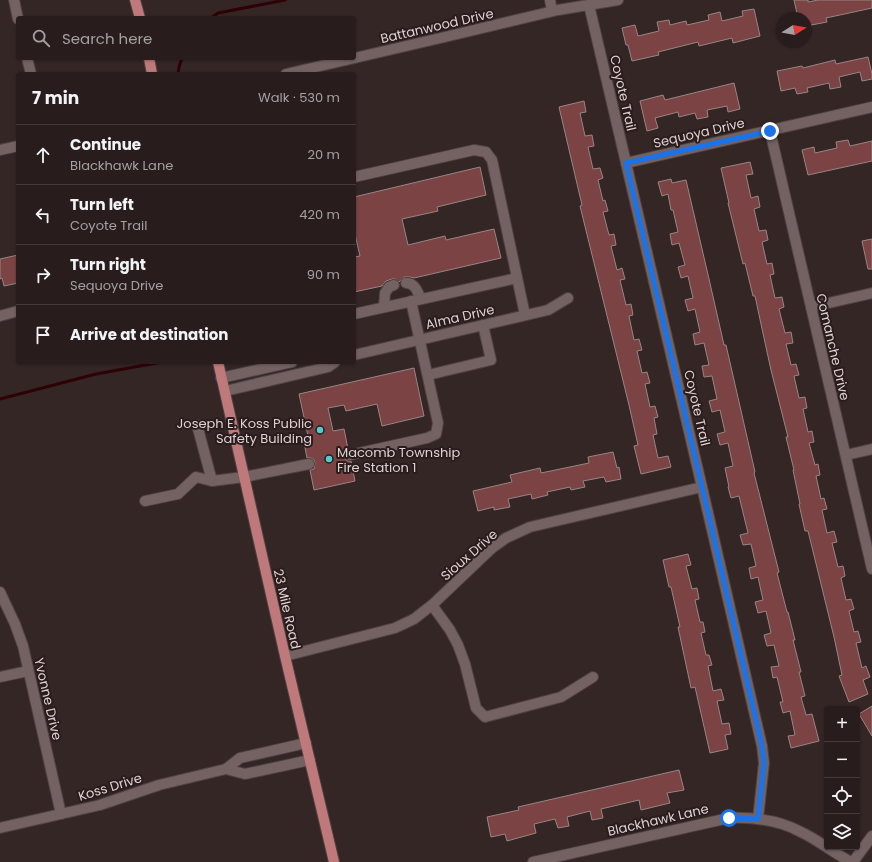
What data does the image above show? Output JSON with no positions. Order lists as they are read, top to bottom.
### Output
{
  "streets": {
    "main road": ["23 Mile Road"],
    "street": [
      "Battanwood Drive",
      "Coyote Trail",
      "Sequoya Drive",
      "Alma Drive",
      "Comanche Drive",
      "Sioux Drive",
      "Yvonne Drive",
      "Koss Drive",
      "Blackhawk Lane"
    ]
  },
  "crossings": [
    ["Battanwood Drive", "Coyote Trail"],
    ["Coyote Trail", "Sequoya Drive"],
    ["Coyote Trail", "Sioux Drive"],
    ["Coyote Trail", "Blackhawk Lane"],
    ["Sequoya Drive", "Comanche Drive"],
    ["Sioux Drive", "23 Mile Road"],
    ["23 Mile Road", "Koss Drive"],
    ["Yvonne Drive", "Koss Drive"]
  ],
  "places": ["Joseph E. Koss Public Safety Building", "Macomb Township Fire Station 1"],
  "north": "right",
  "page": {
    "search": "Search here",
    "heading": ["7 min", "Walk · 530 m"],
    "list": [
      ["Continue", "Blackhawk Lane", "20 m"],
      ["Turn left", "Coyote Trail", "420 m"],
      ["Turn right", "Sequoya Drive", "90 m"],
      "Arrive at destination"
    ],
    "map_buttons": ["+", "−"]
  }
}
